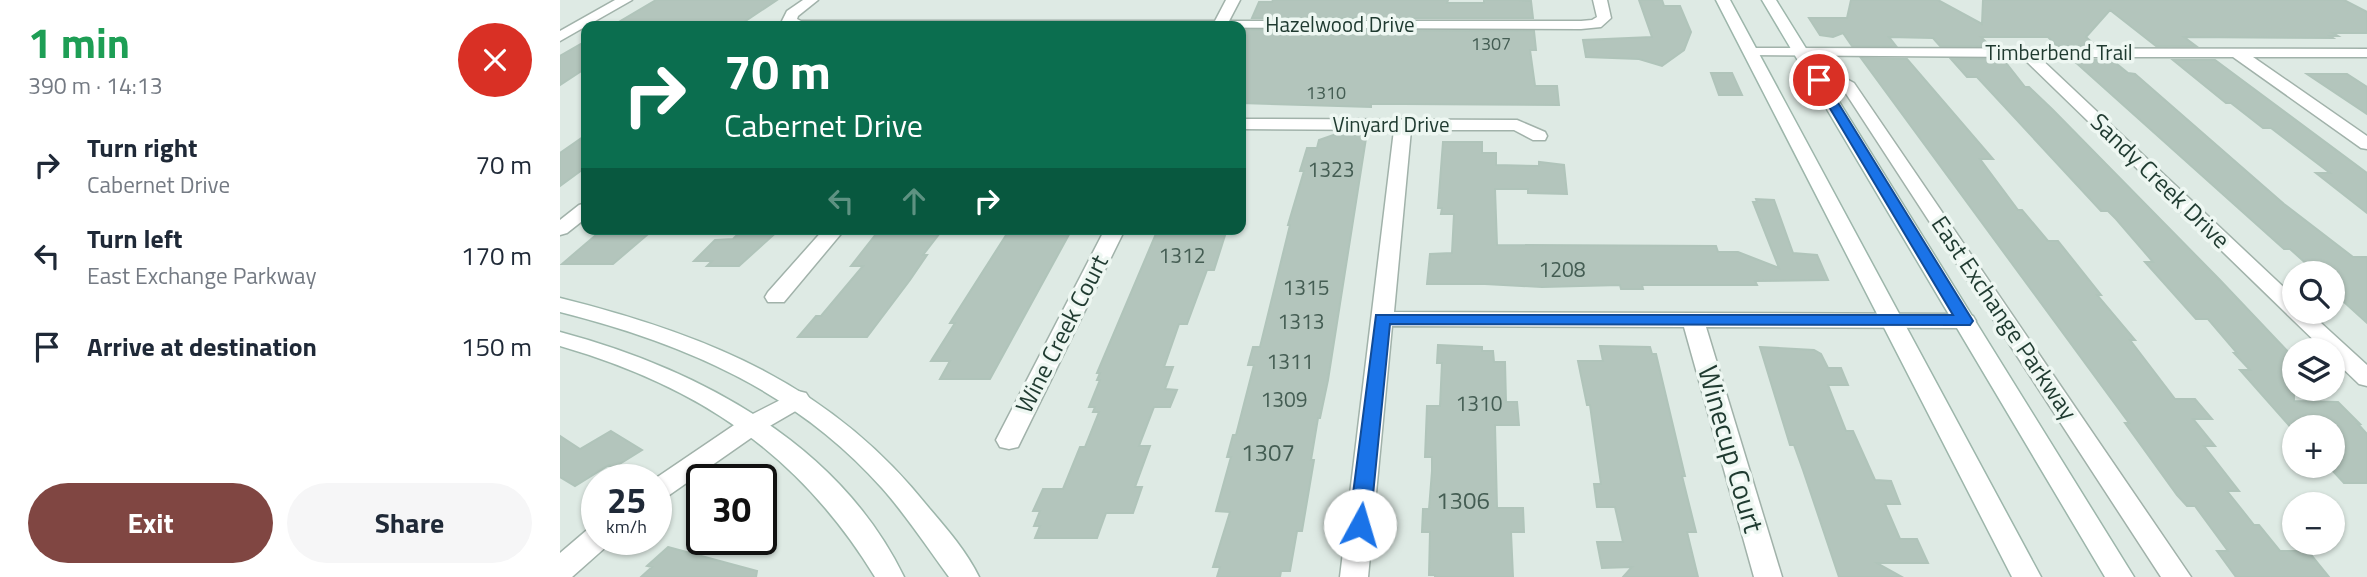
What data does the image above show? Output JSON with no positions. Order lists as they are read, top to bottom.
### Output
{
  "streets": {
    "street": [
      "Hazelwood Drive",
      "Timberbend Trail",
      "Vinyard Drive",
      "Sandy Creek Drive",
      "East Exchange Parkway",
      "Wine Creek Court",
      "Winecup Court"
    ]
  },
  "crossings": [
    ["Timberbend Trail", "Sandy Creek Drive"],
    ["Timberbend Trail", "East Exchange Parkway"]
  ],
  "house_numbers": [
    "1307",
    "1310",
    "1323",
    "1312",
    "1208",
    "1315",
    "1313",
    "1311",
    "1309",
    "1310",
    "1307",
    "1306"
  ],
  "page": {
    "heading": ["1 min", "390 m · 14:13"],
    "turn": ["70 m", "Cabernet Drive"],
    "list": [
      {
        "name": "Turn right",
        "note": "Cabernet Drive",
        "value": "70 m"
      },
      {
        "name": "Turn left",
        "note": "East Exchange Parkway",
        "value": "170 m"
      },
      {
        "name": "Arrive at destination",
        "value": "150 m"
      }
    ],
    "map_buttons": ["+", "−"],
    "speed": "25 km/h",
    "limit": "30",
    "buttons": ["Exit", "Share"]
  }
}
